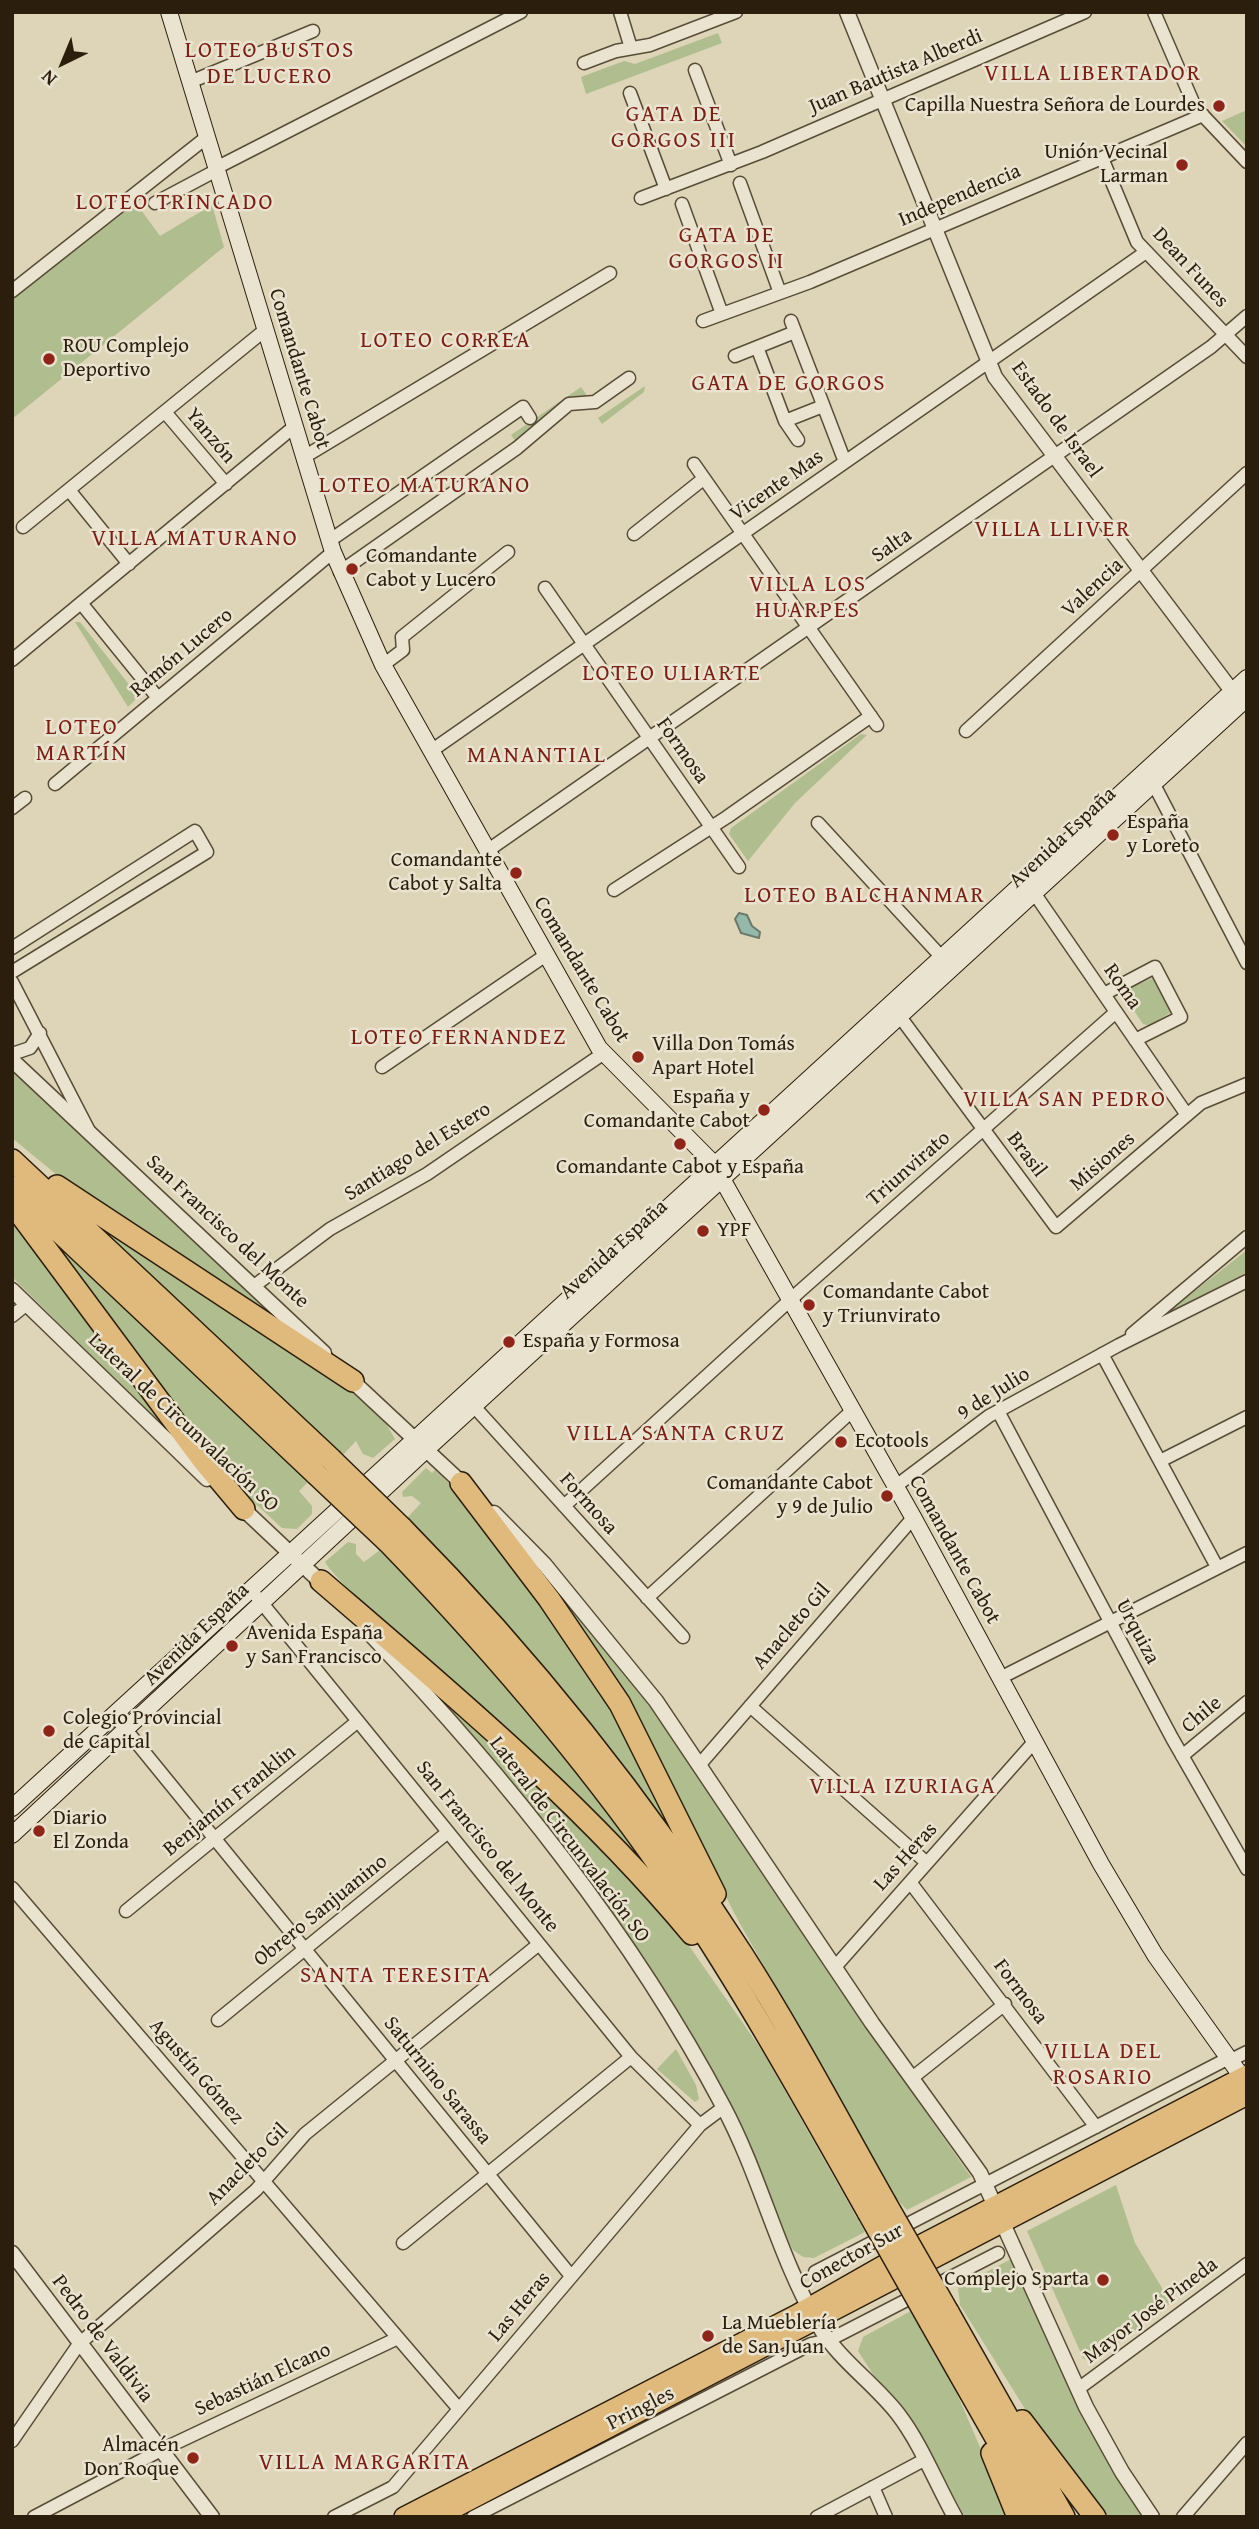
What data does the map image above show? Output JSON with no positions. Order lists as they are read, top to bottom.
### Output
{
  "streets": {
    "main road": ["Comandante Cabot", "Avenida España", "Conector Sur"],
    "street": [
      "Juan Bautista Alberdi",
      "Independencia",
      "Dean Funes",
      "Estado de Israel",
      "Yanzón",
      "Vicente Mas",
      "Salta",
      "Valencia",
      "Ramón Lucero",
      "Formosa",
      "Roma",
      "Santiago del Estero",
      "Brasil",
      "Misiones",
      "Triunvirato",
      "San Francisco del Monte",
      "9 de Julio",
      "Lateral de Circunvalación SO",
      "Anacleto Gil",
      "Urquiza",
      "Chile",
      "Benjamín Franklin",
      "Las Heras",
      "Obrero Sanjuanino",
      "Agustín Gómez",
      "Saturnino Sarassa",
      "Mayor José Pineda",
      "Pedro de Valdivia",
      "Sebastián Elcano",
      "Pringles"
    ]
  },
  "crossings": [
    ["Juan Bautista Alberdi", "Estado de Israel"],
    ["Independencia", "Dean Funes"],
    ["Independencia", "Estado de Israel"],
    ["Dean Funes", "Vicente Mas"],
    ["Dean Funes", "Salta"],
    ["Comandante Cabot", "Vicente Mas"],
    ["Comandante Cabot", "Salta"],
    ["Comandante Cabot", "Ramón Lucero"],
    ["Comandante Cabot", "Avenida España"],
    ["Comandante Cabot", "Santiago del Estero"],
    ["Comandante Cabot", "Triunvirato"],
    ["Comandante Cabot", "9 de Julio"],
    ["Comandante Cabot", "Anacleto Gil"],
    ["Comandante Cabot", "Las Heras"],
    ["Comandante Cabot", "Conector Sur"],
    ["Estado de Israel", "Vicente Mas"],
    ["Estado de Israel", "Salta"],
    ["Estado de Israel", "Valencia"],
    ["Estado de Israel", "Avenida España"],
    ["Vicente Mas", "Formosa"],
    ["Salta", "Formosa"],
    ["Formosa", "Avenida España"],
    ["Formosa", "Las Heras"],
    ["Avenida España", "Roma"],
    ["Avenida España", "Brasil"],
    ["Avenida España", "San Francisco del Monte"],
    ["Avenida España", "Lateral de Circunvalación SO"],
    ["Avenida España", "Saturnino Sarassa"],
    ["Roma", "Misiones"],
    ["Roma", "Triunvirato"],
    ["Santiago del Estero", "San Francisco del Monte"],
    ["Brasil", "Misiones"],
    ["Brasil", "Triunvirato"],
    ["San Francisco del Monte", "Anacleto Gil"],
    ["San Francisco del Monte", "Benjamín Franklin"],
    ["San Francisco del Monte", "Las Heras"],
    ["San Francisco del Monte", "Obrero Sanjuanino"],
    ["9 de Julio", "Urquiza"],
    ["Lateral de Circunvalación SO", "Las Heras"],
    ["Lateral de Circunvalación SO", "Conector Sur"],
    ["Lateral de Circunvalación SO", "Pringles"],
    ["Anacleto Gil", "Agustín Gómez"],
    ["Anacleto Gil", "Saturnino Sarassa"],
    ["Anacleto Gil", "Pedro de Valdivia"],
    ["Urquiza", "Chile"],
    ["Benjamín Franklin", "Saturnino Sarassa"],
    ["Las Heras", "Agustín Gómez"],
    ["Las Heras", "Saturnino Sarassa"],
    ["Obrero Sanjuanino", "Saturnino Sarassa"],
    ["Agustín Gómez", "Sebastián Elcano"],
    ["Pedro de Valdivia", "Sebastián Elcano"]
  ],
  "districts": [
    "LOTEO BUSTOS DE LUCERO",
    "VILLA LIBERTADOR",
    "GATA DE GORGOS III",
    "LOTEO TRINCADO",
    "GATA DE GORGOS II",
    "LOTEO CORREA",
    "GATA DE GORGOS",
    "LOTEO MATURANO",
    "VILLA LLIVER",
    "VILLA MATURANO",
    "VILLA LOS HUARPES",
    "LOTEO ULIARTE",
    "LOTEO MARTÍN",
    "MANANTIAL",
    "LOTEO BALCHANMAR",
    "LOTEO FERNANDEZ",
    "VILLA SAN PEDRO",
    "VILLA SANTA CRUZ",
    "VILLA IZURIAGA",
    "SANTA TERESITA",
    "VILLA DEL ROSARIO",
    "VILLA MARGARITA"
  ],
  "places": [
    "Capilla Nuestra Señora de Lourdes",
    "Unión Vecinal Larman",
    "ROU Complejo Deportivo",
    "Comandante Cabot y Lucero",
    "España y Loreto",
    "Comandante Cabot y Salta",
    "Villa Don Tomás Apart Hotel",
    "España y Comandante Cabot",
    "Comandante Cabot y España",
    "YPF",
    "Comandante Cabot y Triunvirato",
    "España y Formosa",
    "Ecotools",
    "Comandante Cabot y 9 de Julio",
    "Avenida España y San Francisco",
    "Colegio Provincial de Capital",
    "Diario El Zonda",
    "Complejo Sparta",
    "La Mueblería de San Juan",
    "Almacén Don Roque"
  ],
  "north": "bottom left"
}
